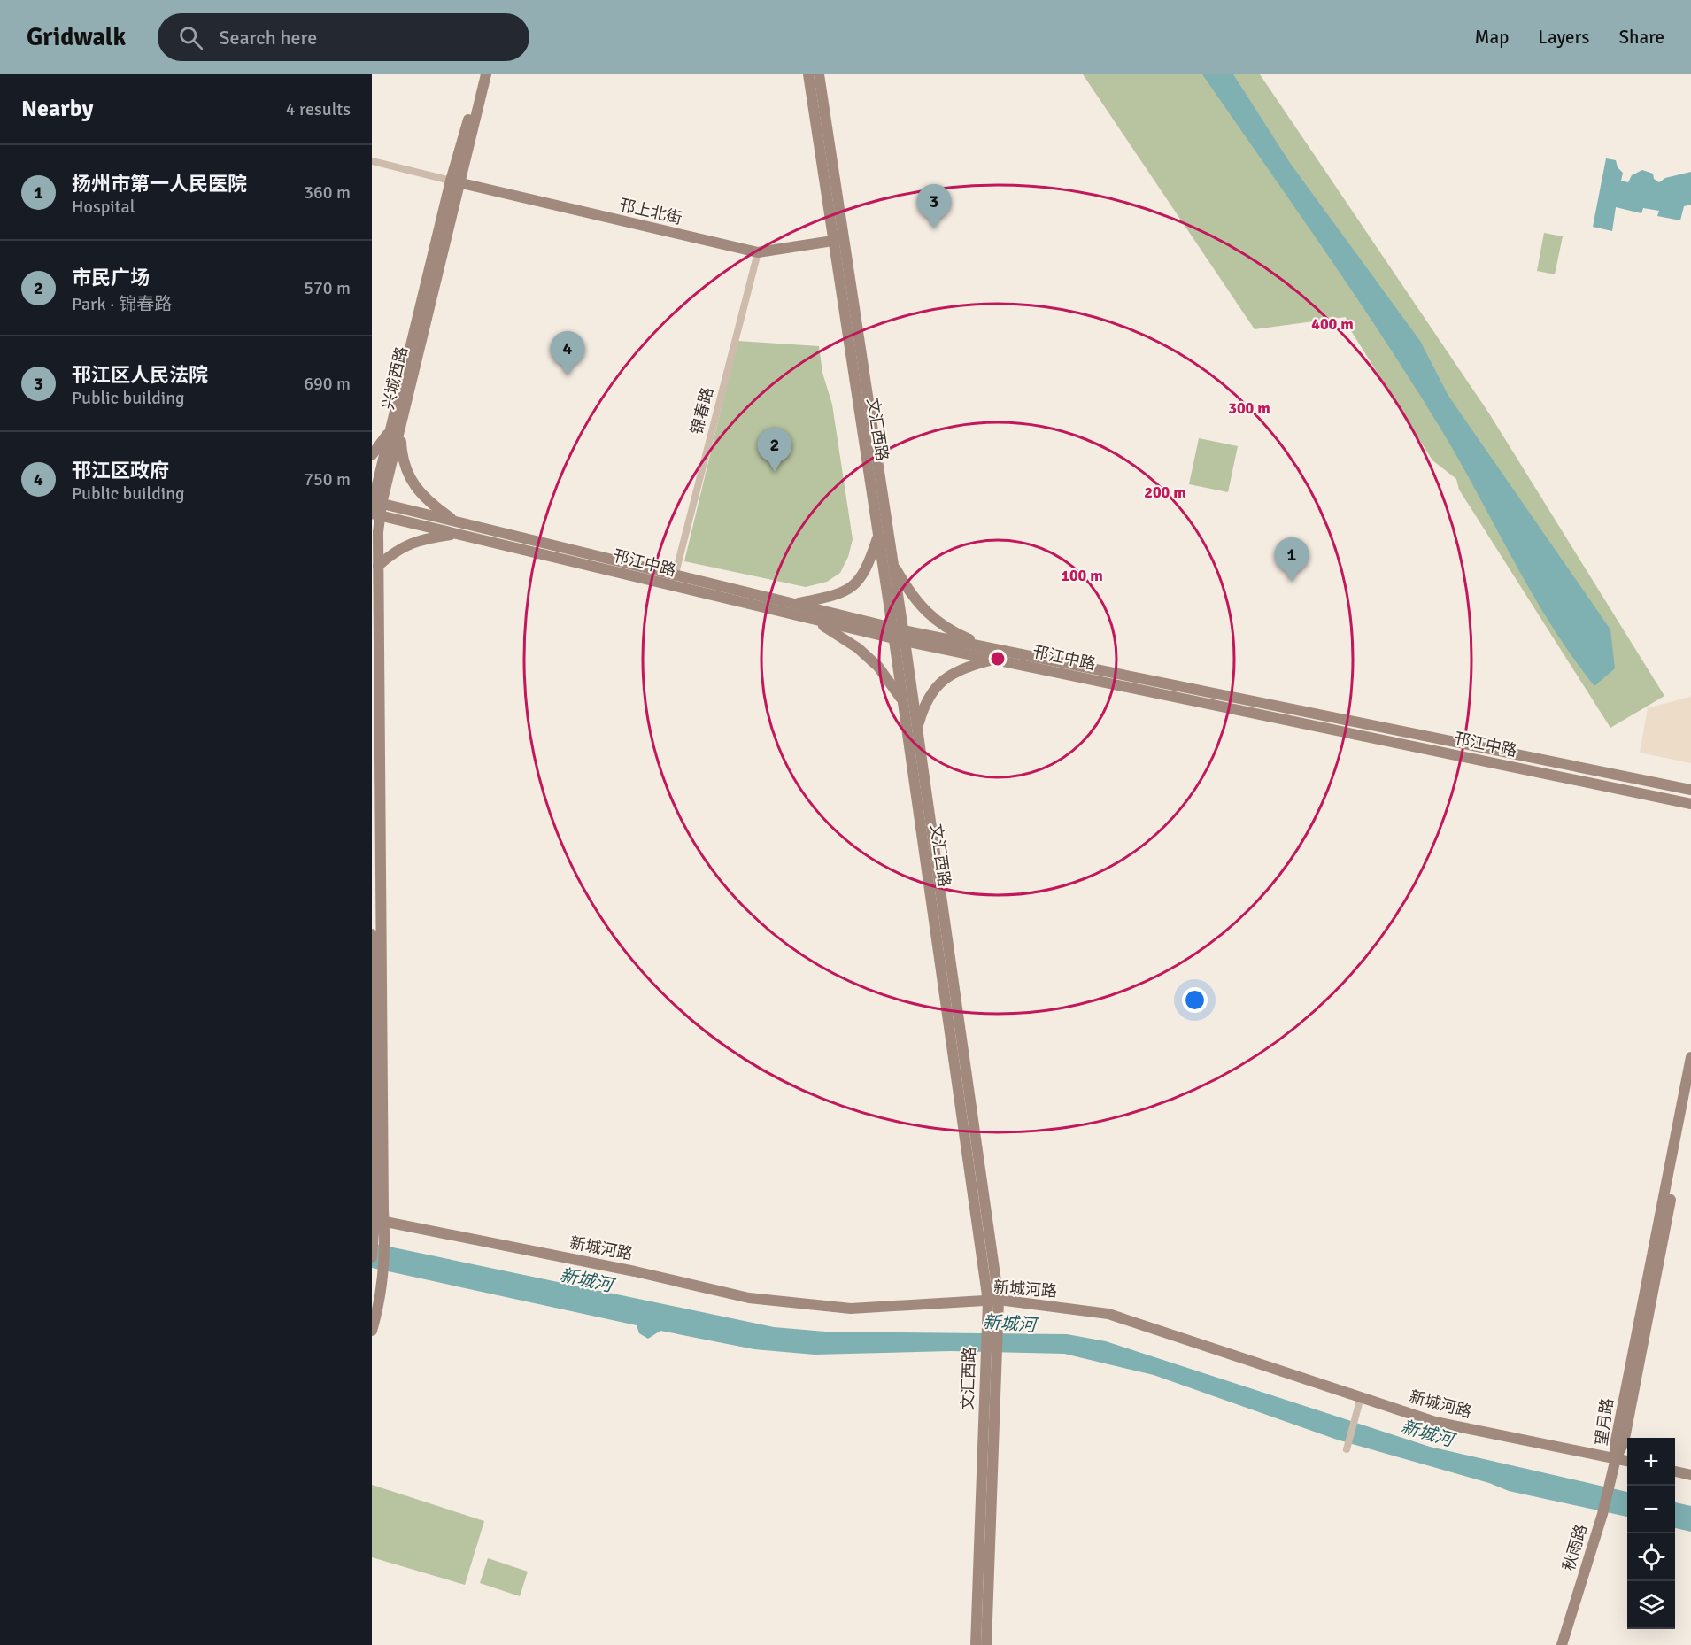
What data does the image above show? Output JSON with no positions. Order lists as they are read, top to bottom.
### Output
{
  "streets": {
    "main road": [
      "邗上北街",
      "兴城西路",
      "文汇西路",
      "邗江中路",
      "新城河路",
      "望月路",
      "秋雨路"
    ],
    "street": ["锦春路"]
  },
  "crossings": [
    ["邗上北街", "兴城西路"],
    ["邗上北街", "锦春路"],
    ["邗上北街", "文汇西路"],
    ["兴城西路", "邗江中路"],
    ["兴城西路", "新城河路"],
    ["锦春路", "邗江中路"],
    ["文汇西路", "邗江中路"],
    ["文汇西路", "新城河路"],
    ["新城河路", "望月路"],
    ["新城河路", "秋雨路"],
    ["望月路", "秋雨路"]
  ],
  "water": ["新城河"],
  "page": {
    "header": "Gridwalk",
    "search": "Search here",
    "nav": ["Map", "Layers", "Share"],
    "heading": ["Nearby", "4 results"],
    "list": [
      {
        "mark": "1",
        "name": "扬州市第一人民医院",
        "note": "Hospital",
        "value": "360 m"
      },
      {
        "mark": "2",
        "name": "市民广场",
        "note": "Park · 锦春路",
        "value": "570 m"
      },
      {
        "mark": "3",
        "name": "邗江区人民法院",
        "note": "Public building",
        "value": "690 m"
      },
      {
        "mark": "4",
        "name": "邗江区政府",
        "note": "Public building",
        "value": "750 m"
      }
    ],
    "pins": [
      "3",
      "4",
      "2",
      "1"
    ],
    "map_buttons": ["+", "−"]
  },
  "rings": [
    "400 m",
    "300 m",
    "200 m",
    "100 m"
  ]
}
